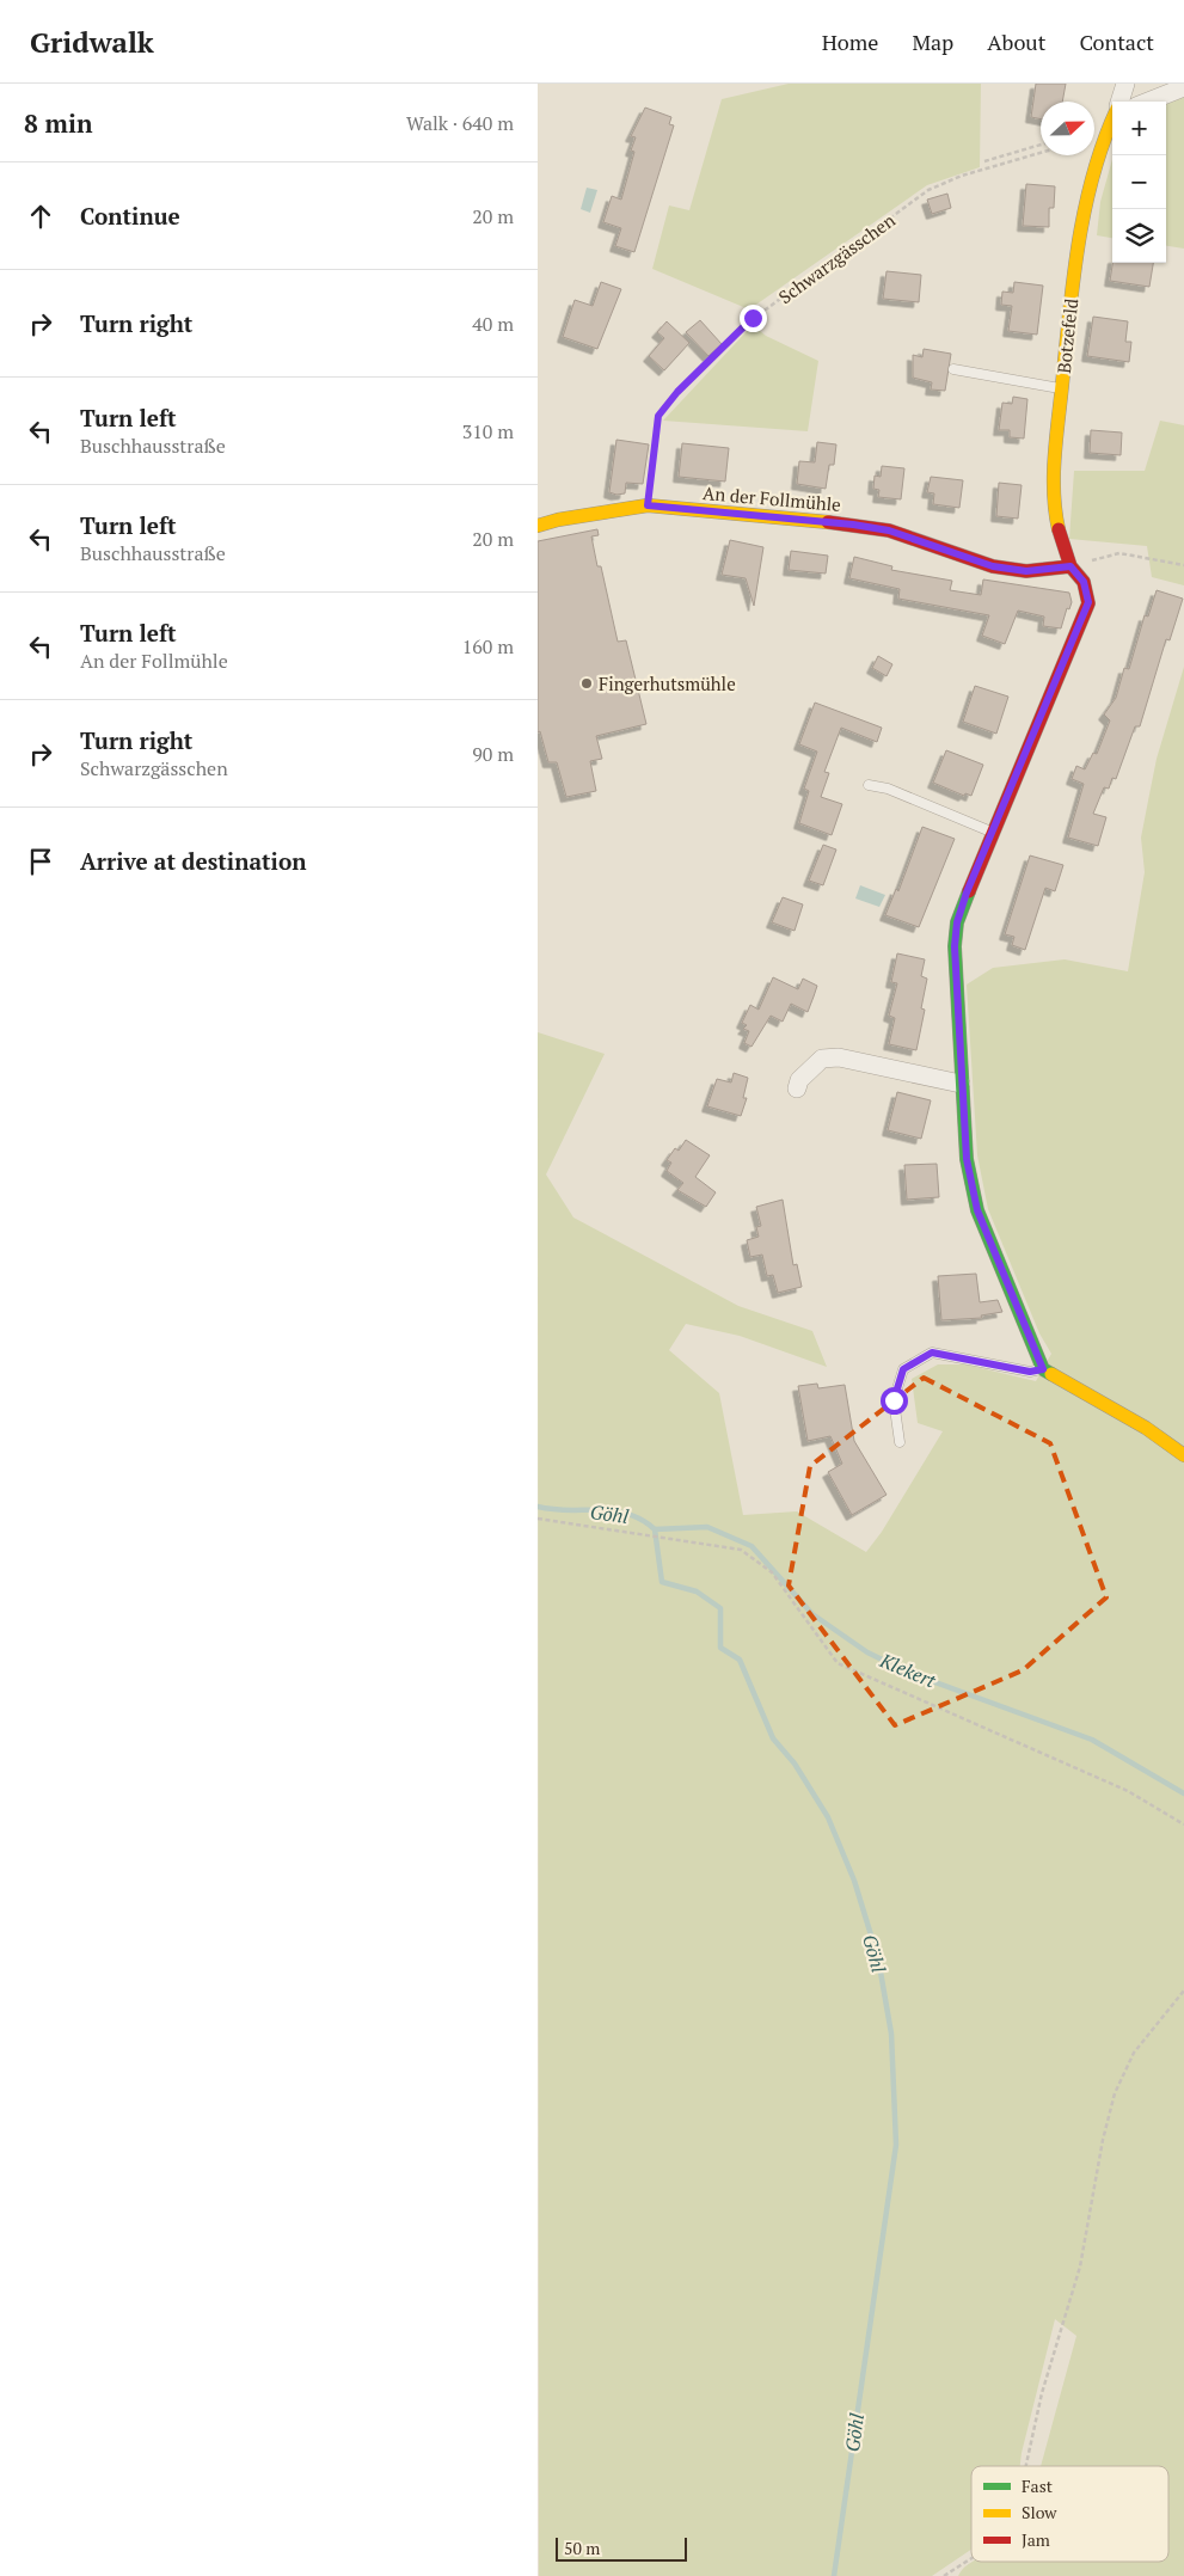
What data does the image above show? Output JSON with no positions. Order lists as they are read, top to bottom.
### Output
{
  "streets": {
    "street": ["Botzefeld", "An der Follmühle"],
    "path": ["Schwarzgässchen"]
  },
  "crossings": [
    ["Schwarzgässchen", "An der Follmühle"],
    ["Botzefeld", "An der Follmühle"]
  ],
  "water": ["Göhl", "Klekert"],
  "places": ["Fingerhutsmühle"],
  "legend": ["Fast", "Slow", "Jam"],
  "scale_bar": "50 m",
  "north": "right",
  "page": {
    "header": "Gridwalk",
    "nav": [
      "Home",
      "Map",
      "About",
      "Contact"
    ],
    "heading": ["8 min", "Walk · 640 m"],
    "map_buttons": ["+", "−"],
    "list": [
      ["Continue", "20 m"],
      ["Turn right", "40 m"],
      ["Turn left", "Buschhausstraße", "310 m"],
      ["Turn left", "Buschhausstraße", "20 m"],
      ["Turn left", "An der Follmühle", "160 m"],
      ["Turn right", "Schwarzgässchen", "90 m"],
      "Arrive at destination"
    ],
    "scale": "50 m"
  }
}
